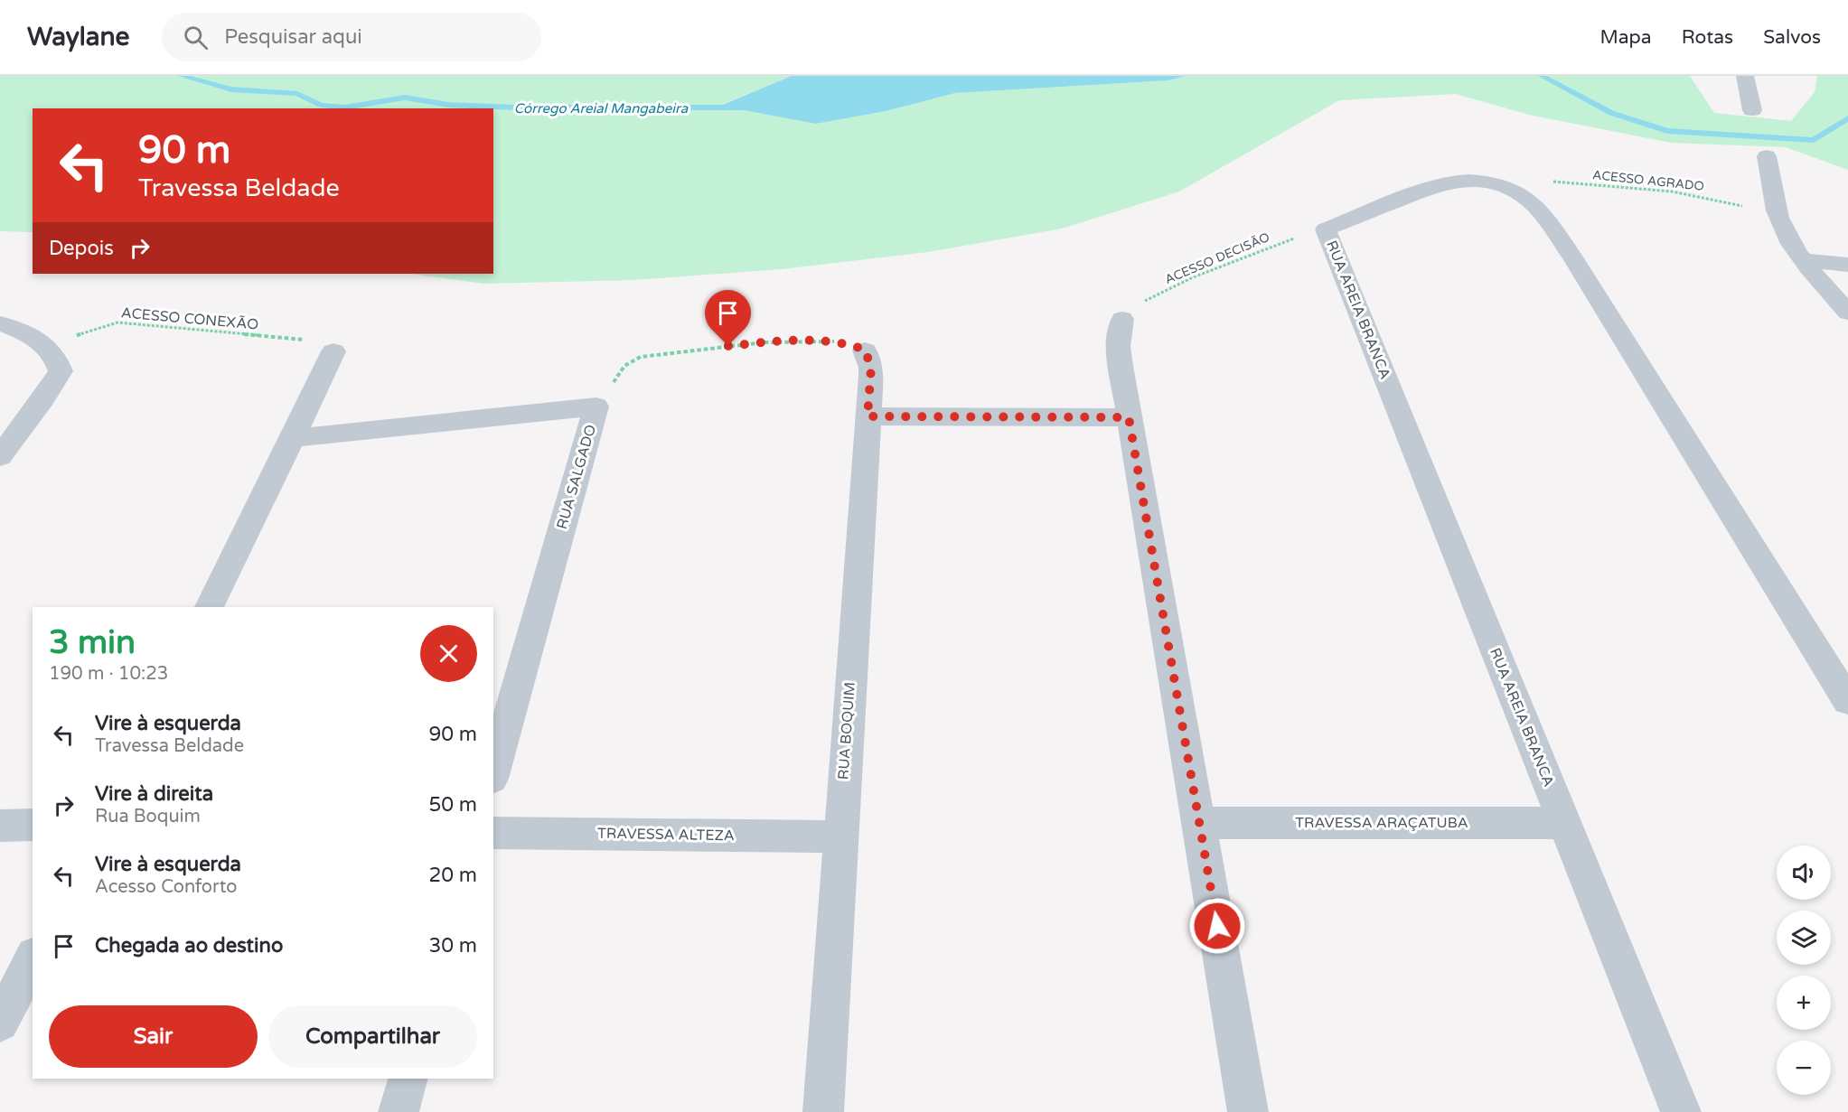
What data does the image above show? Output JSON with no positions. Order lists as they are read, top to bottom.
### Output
{
  "streets": {
    "street": [
      "RUA AREIA BRANCA",
      "RUA SALGADO",
      "RUA BOQUIM",
      "TRAVESSA ARAÇATUBA",
      "TRAVESSA ALTEZA"
    ],
    "path": ["ACESSO AGRADO", "ACESSO DECISÃO", "ACESSO CONEXÃO"]
  },
  "crossings": [
    ["ACESSO AGRADO", "RUA AREIA BRANCA"],
    ["ACESSO DECISÃO", "RUA AREIA BRANCA"],
    ["RUA AREIA BRANCA", "TRAVESSA ARAÇATUBA"],
    ["RUA BOQUIM", "TRAVESSA ALTEZA"]
  ],
  "water": ["Córrego Areial Mangabeira"],
  "page": {
    "header": "Waylane",
    "search": "Pesquisar aqui",
    "nav": ["Mapa", "Rotas", "Salvos"],
    "turn": ["90 m", "Travessa Beldade"],
    "then": "Depois",
    "heading": ["3 min", "190 m · 10:23"],
    "list": [
      {
        "name": "Vire à esquerda",
        "note": "Travessa Beldade",
        "value": "90 m"
      },
      {
        "name": "Vire à direita",
        "note": "Rua Boquim",
        "value": "50 m"
      },
      {
        "name": "Vire à esquerda",
        "note": "Acesso Conforto",
        "value": "20 m"
      },
      {
        "name": "Chegada ao destino",
        "value": "30 m"
      }
    ],
    "map_buttons": ["+", "−"],
    "buttons": ["Sair", "Compartilhar"]
  }
}
